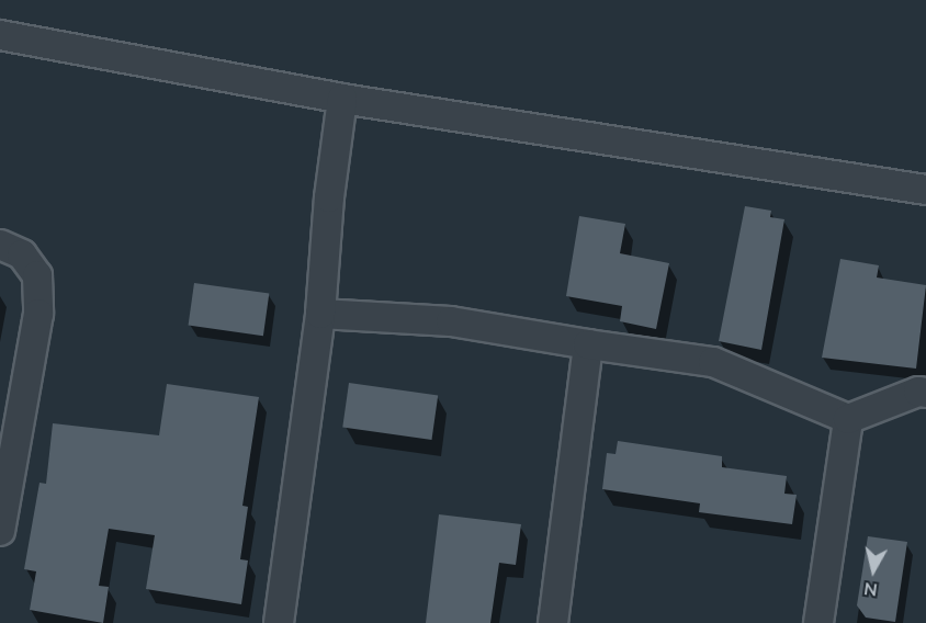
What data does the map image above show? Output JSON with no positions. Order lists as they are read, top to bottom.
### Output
{
  "north": "bottom"
}
